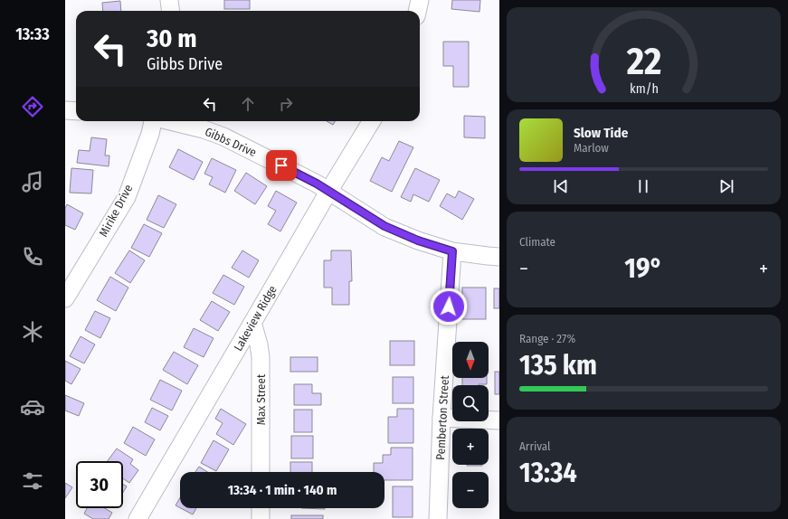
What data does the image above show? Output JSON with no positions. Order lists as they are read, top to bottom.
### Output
{
  "streets": {
    "street": [
      "Gibbs Drive",
      "Mirike Drive",
      "Lakeview Ridge",
      "Max Street",
      "Pemberton Street"
    ]
  },
  "crossings": [
    ["Gibbs Drive", "Lakeview Ridge"],
    ["Gibbs Drive", "Pemberton Street"],
    ["Lakeview Ridge", "Max Street"]
  ],
  "north": "bottom",
  "page": {
    "tabs": "13:33",
    "turn": ["30 m", "Gibbs Drive"],
    "song": ["Slow Tide", "Marlow"],
    "tile": [
      "Climate",
      ["Range · 27%", "135 km"],
      ["Arrival", "13:34"]
    ],
    "heat": ["−", "19°", "+"],
    "map_buttons": ["+", "−"],
    "limit": "30",
    "trip": "13:34 · 1 min · 140 m",
    "gauge": ["22", "km/h"]
  }
}
